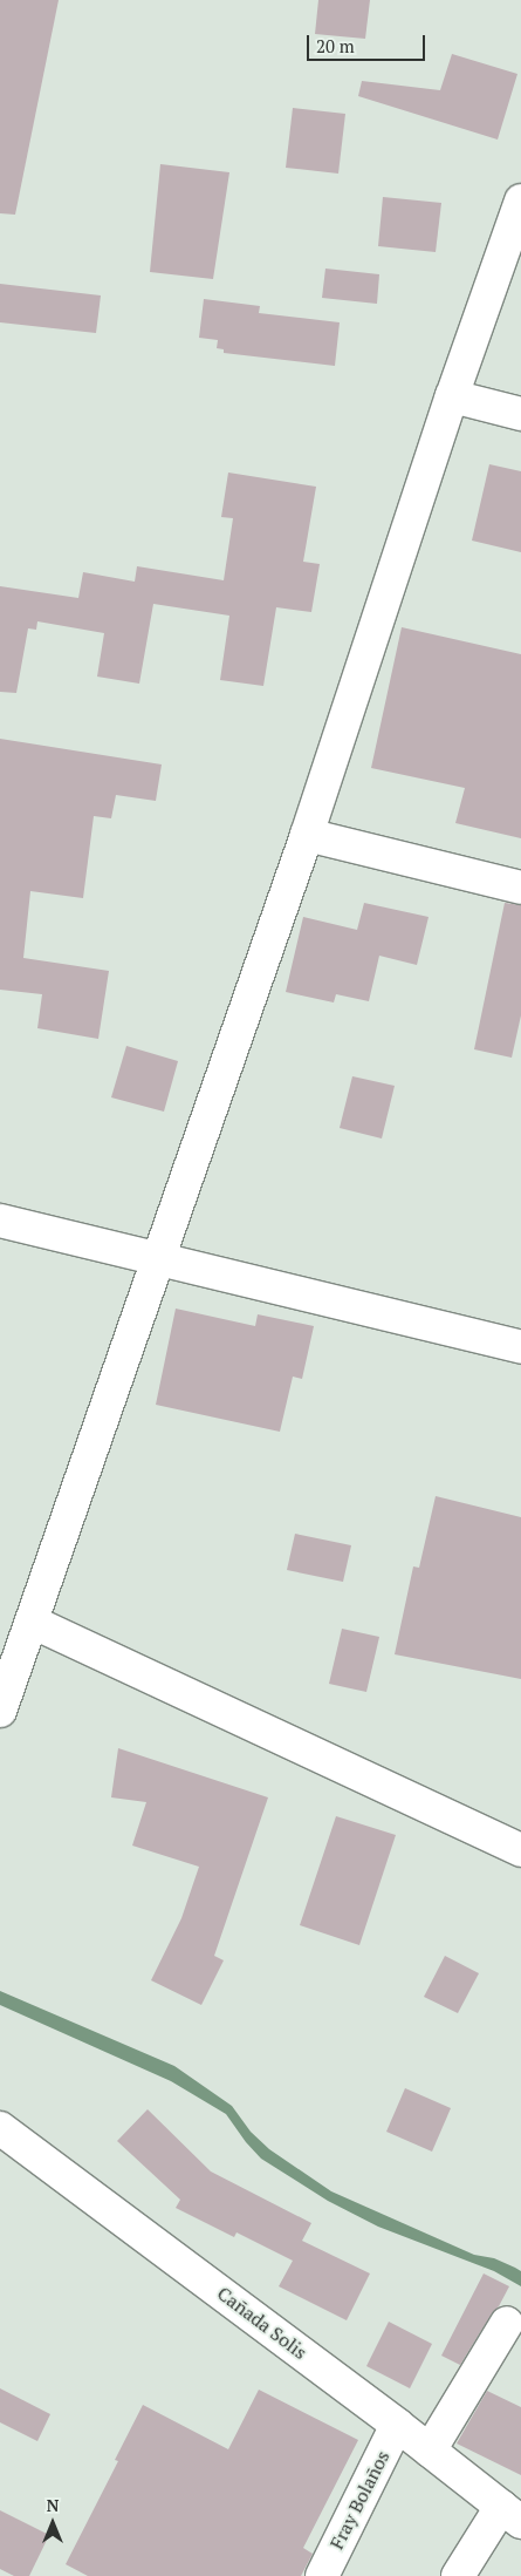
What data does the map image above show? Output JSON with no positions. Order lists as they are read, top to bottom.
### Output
{
  "streets": {
    "street": ["Cañada Solis", "Fray Bolaños"]
  },
  "crossings": [
    ["Cañada Solis", "Fray Bolaños"]
  ],
  "scale_bar": "20 m",
  "north": "top"
}
